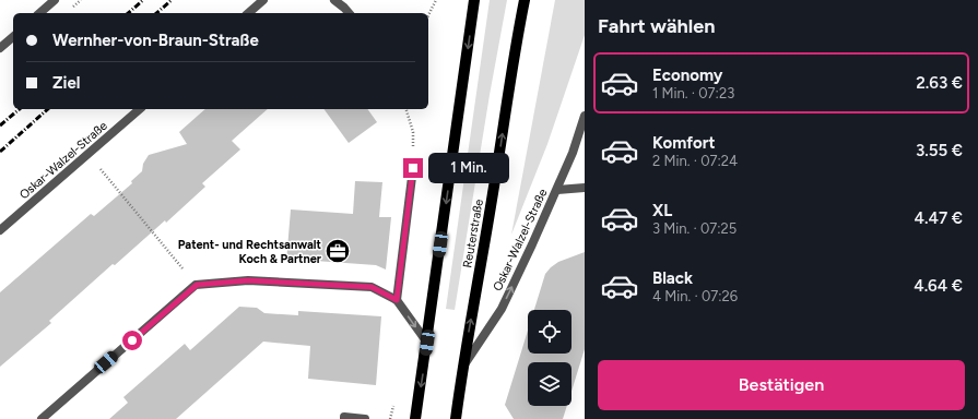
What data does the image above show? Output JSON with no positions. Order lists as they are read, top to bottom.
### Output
{
  "streets": {
    "main road": ["Reuterstraße"],
    "street": ["Oskar-Walzel-Straße"]
  },
  "crossings": [
    ["Oskar-Walzel-Straße", "Reuterstraße"]
  ],
  "one_way": ["Oskar-Walzel-Straße"],
  "places": {
    "office": ["Patent- und Rechtsanwalt Koch & Partner"]
  },
  "page": {
    "heading": "Fahrt wählen",
    "banner": ["Wernher-von-Braun-Straße", "Ziel"],
    "list": [
      {
        "name": "Economy",
        "note": "1 Min. · 07:23",
        "value": "2.63 €"
      },
      {
        "name": "Komfort",
        "note": "2 Min. · 07:24",
        "value": "3.55 €"
      },
      {
        "name": "XL",
        "note": "3 Min. · 07:25",
        "value": "4.47 €"
      },
      {
        "name": "Black",
        "note": "4 Min. · 07:26",
        "value": "4.64 €"
      }
    ],
    "bubble": "1 Min.",
    "buttons": "Bestätigen"
  }
}
